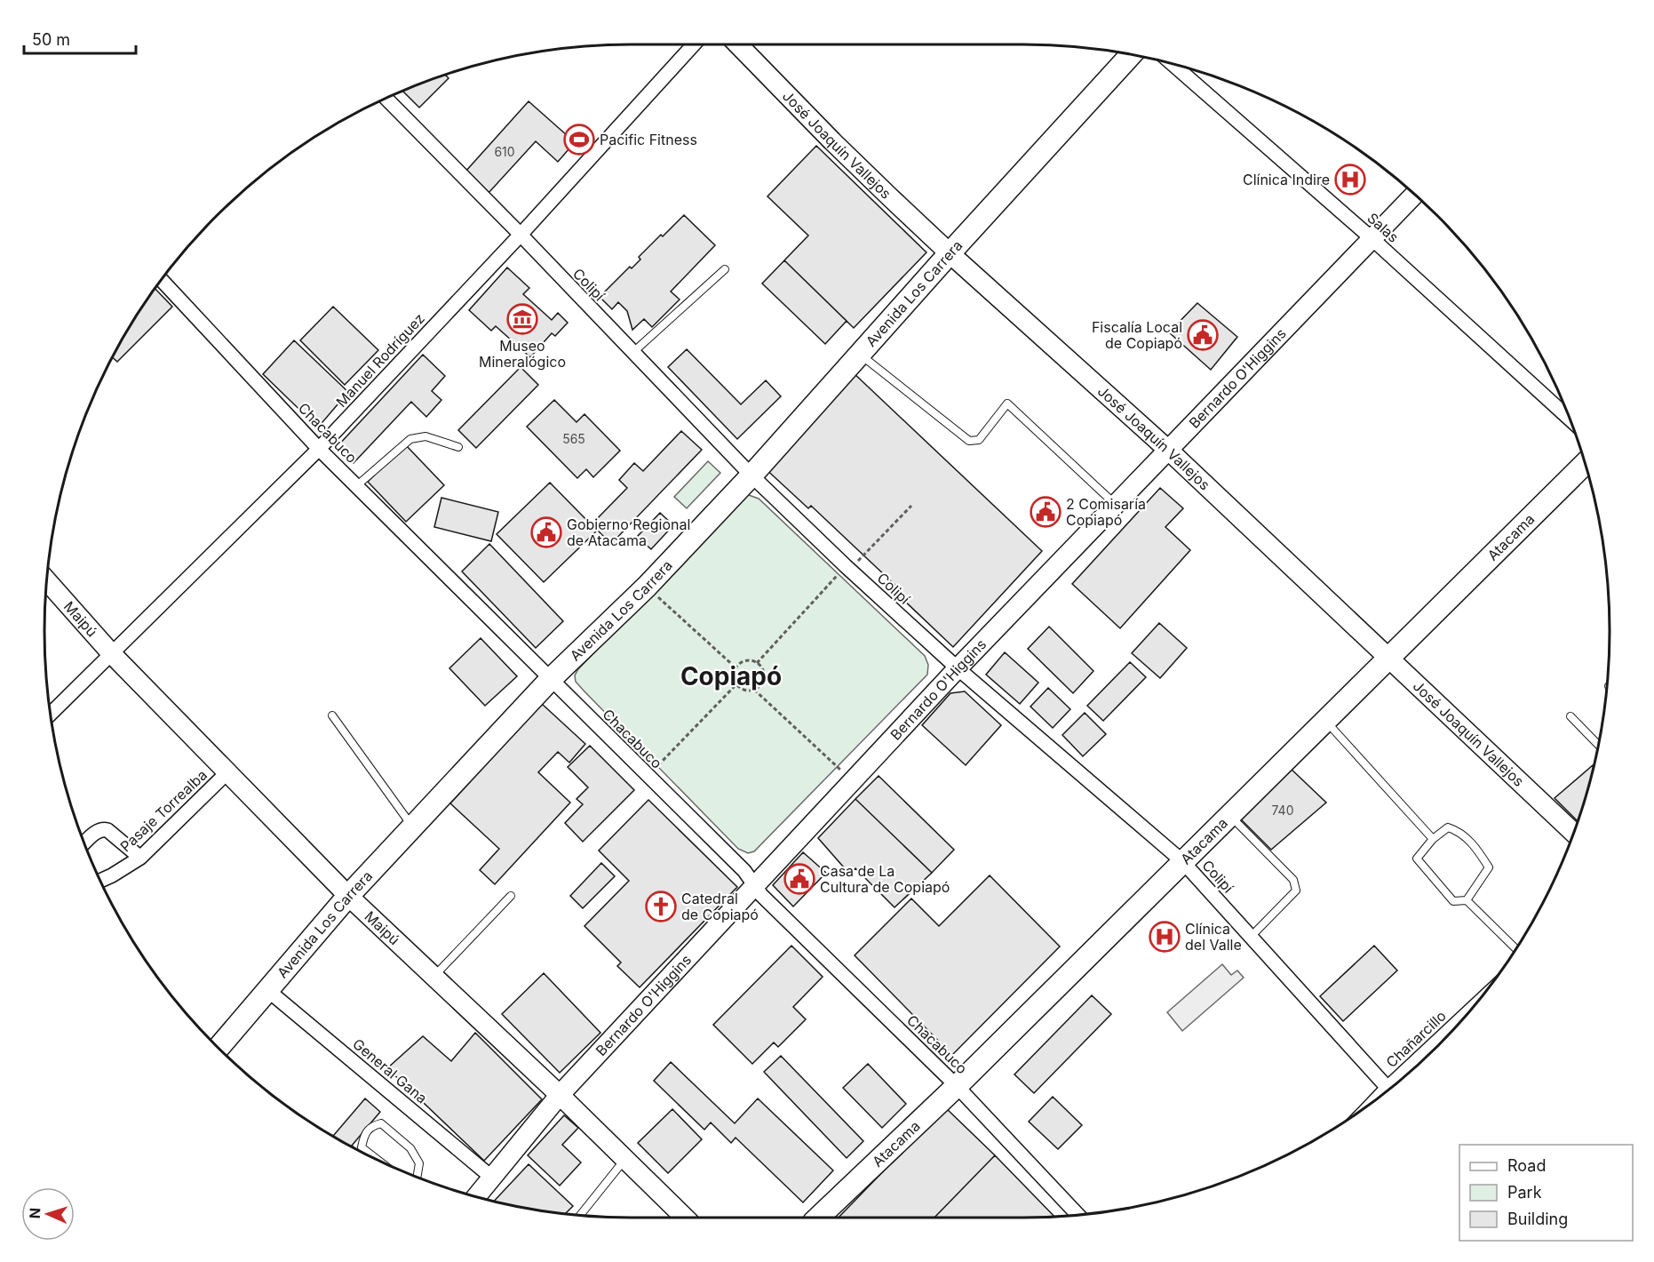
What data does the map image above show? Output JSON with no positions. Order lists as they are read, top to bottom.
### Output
{
  "streets": {
    "main road": [
      "José Joaquín Vallejos",
      "Avenida Los Carrera",
      "Bernardo O'Higgins",
      "Atacama",
      "Maipú"
    ],
    "street": [
      "Salas",
      "Colipí",
      "Manuel Rodríguez",
      "Chacabuco",
      "Pasaje Torrealba",
      "Chañarcillo",
      "General Gana"
    ]
  },
  "crossings": [
    ["José Joaquín Vallejos", "Avenida Los Carrera"],
    ["José Joaquín Vallejos", "Bernardo O'Higgins"],
    ["José Joaquín Vallejos", "Atacama"],
    ["Salas", "Bernardo O'Higgins"],
    ["Colipí", "Avenida Los Carrera"],
    ["Colipí", "Manuel Rodríguez"],
    ["Colipí", "Bernardo O'Higgins"],
    ["Colipí", "Atacama"],
    ["Avenida Los Carrera", "Chacabuco"],
    ["Avenida Los Carrera", "Maipú"],
    ["Avenida Los Carrera", "General Gana"],
    ["Manuel Rodríguez", "Chacabuco"],
    ["Manuel Rodríguez", "Maipú"],
    ["Bernardo O'Higgins", "Chacabuco"],
    ["Bernardo O'Higgins", "Maipú"],
    ["Bernardo O'Higgins", "General Gana"],
    ["Chacabuco", "Atacama"],
    ["Maipú", "Pasaje Torrealba"]
  ],
  "districts": ["Copiapó"],
  "places": {
    "sports": ["Pacific Fitness"],
    "hospital": ["Clínica Indire", "Clínica del Valle"],
    "museum": ["Museo Mineralógico"],
    "public building": [
      "Fiscalía Local de Copiapó",
      "2 Comisaría Copiapó",
      "Gobierno Regional de Atacama",
      "Casa de La Cultura de Copiapó"
    ],
    "church": ["Catedral de Copiapó"]
  },
  "house_numbers": ["610", "565", "740"],
  "legend": ["Road", "Park", "Building"],
  "scale_bar": "50 m",
  "north": "left"
}
